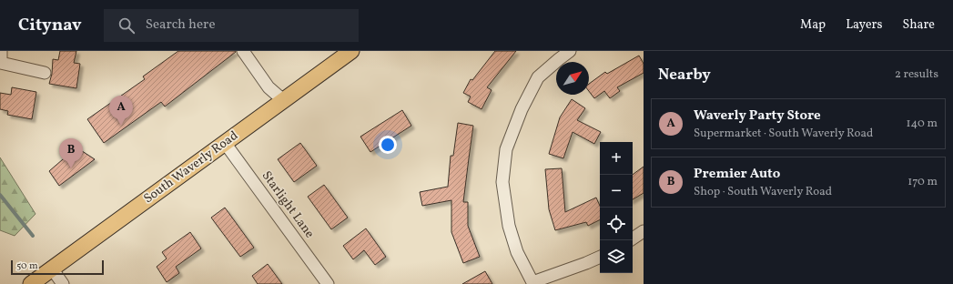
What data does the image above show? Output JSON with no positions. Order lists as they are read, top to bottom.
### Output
{
  "streets": {
    "main road": ["South Waverly Road"],
    "street": ["Starlight Lane"]
  },
  "crossings": [
    ["South Waverly Road", "Starlight Lane"]
  ],
  "scale_bar": "50 m",
  "north": "top right",
  "page": {
    "header": "Citynav",
    "search": "Search here",
    "nav": ["Map", "Layers", "Share"],
    "heading": ["Nearby", "2 results"],
    "pins": ["A", "B"],
    "list": [
      {
        "mark": "A",
        "name": "Waverly Party Store",
        "note": "Supermarket · South Waverly Road",
        "value": "140 m"
      },
      {
        "mark": "B",
        "name": "Premier Auto",
        "note": "Shop · South Waverly Road",
        "value": "170 m"
      }
    ],
    "map_buttons": ["+", "−"],
    "scale": "50 m"
  }
}
